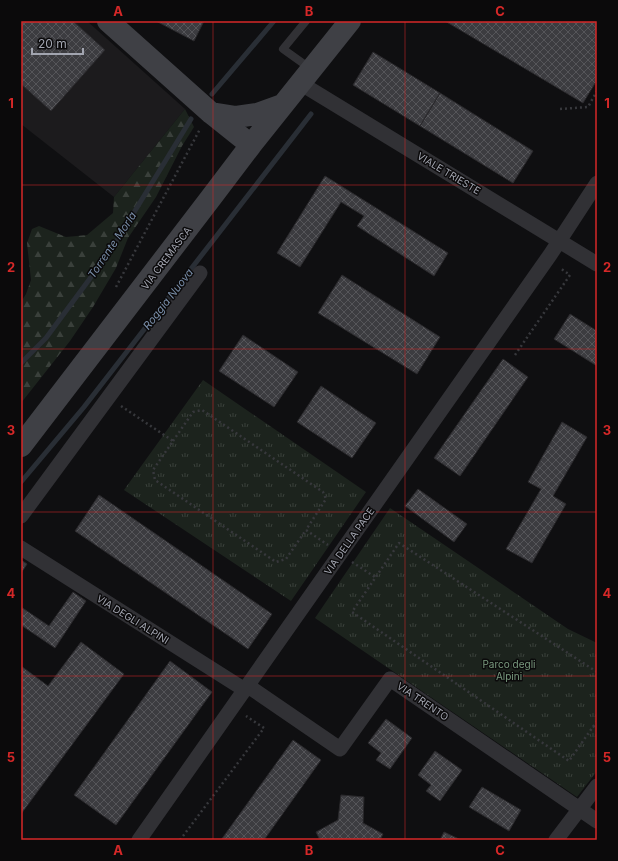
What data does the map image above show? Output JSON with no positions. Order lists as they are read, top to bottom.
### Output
{
  "streets": {
    "main road": ["VIA CREMASCA"],
    "street": [
      "VIALE TRIESTE",
      "VIA DELLA PACE",
      "VIA DEGLI ALPINI",
      "VIA TRENTO"
    ]
  },
  "crossings": [
    ["VIALE TRIESTE", "VIA CREMASCA"],
    ["VIALE TRIESTE", "VIA DELLA PACE"],
    ["VIA DELLA PACE", "VIA DEGLI ALPINI"],
    ["VIA DELLA PACE", "VIA TRENTO"],
    ["VIA DEGLI ALPINI", "VIA TRENTO"]
  ],
  "water": ["Torrente Morla", "Roggia Nuova"],
  "parks": ["Parco degli Alpini"],
  "scale_bar": "20 m",
  "grid": {
    "columns": ["A", "B", "C"],
    "rows": [
      "1",
      "2",
      "3",
      "4",
      "5"
    ]
  }
}
